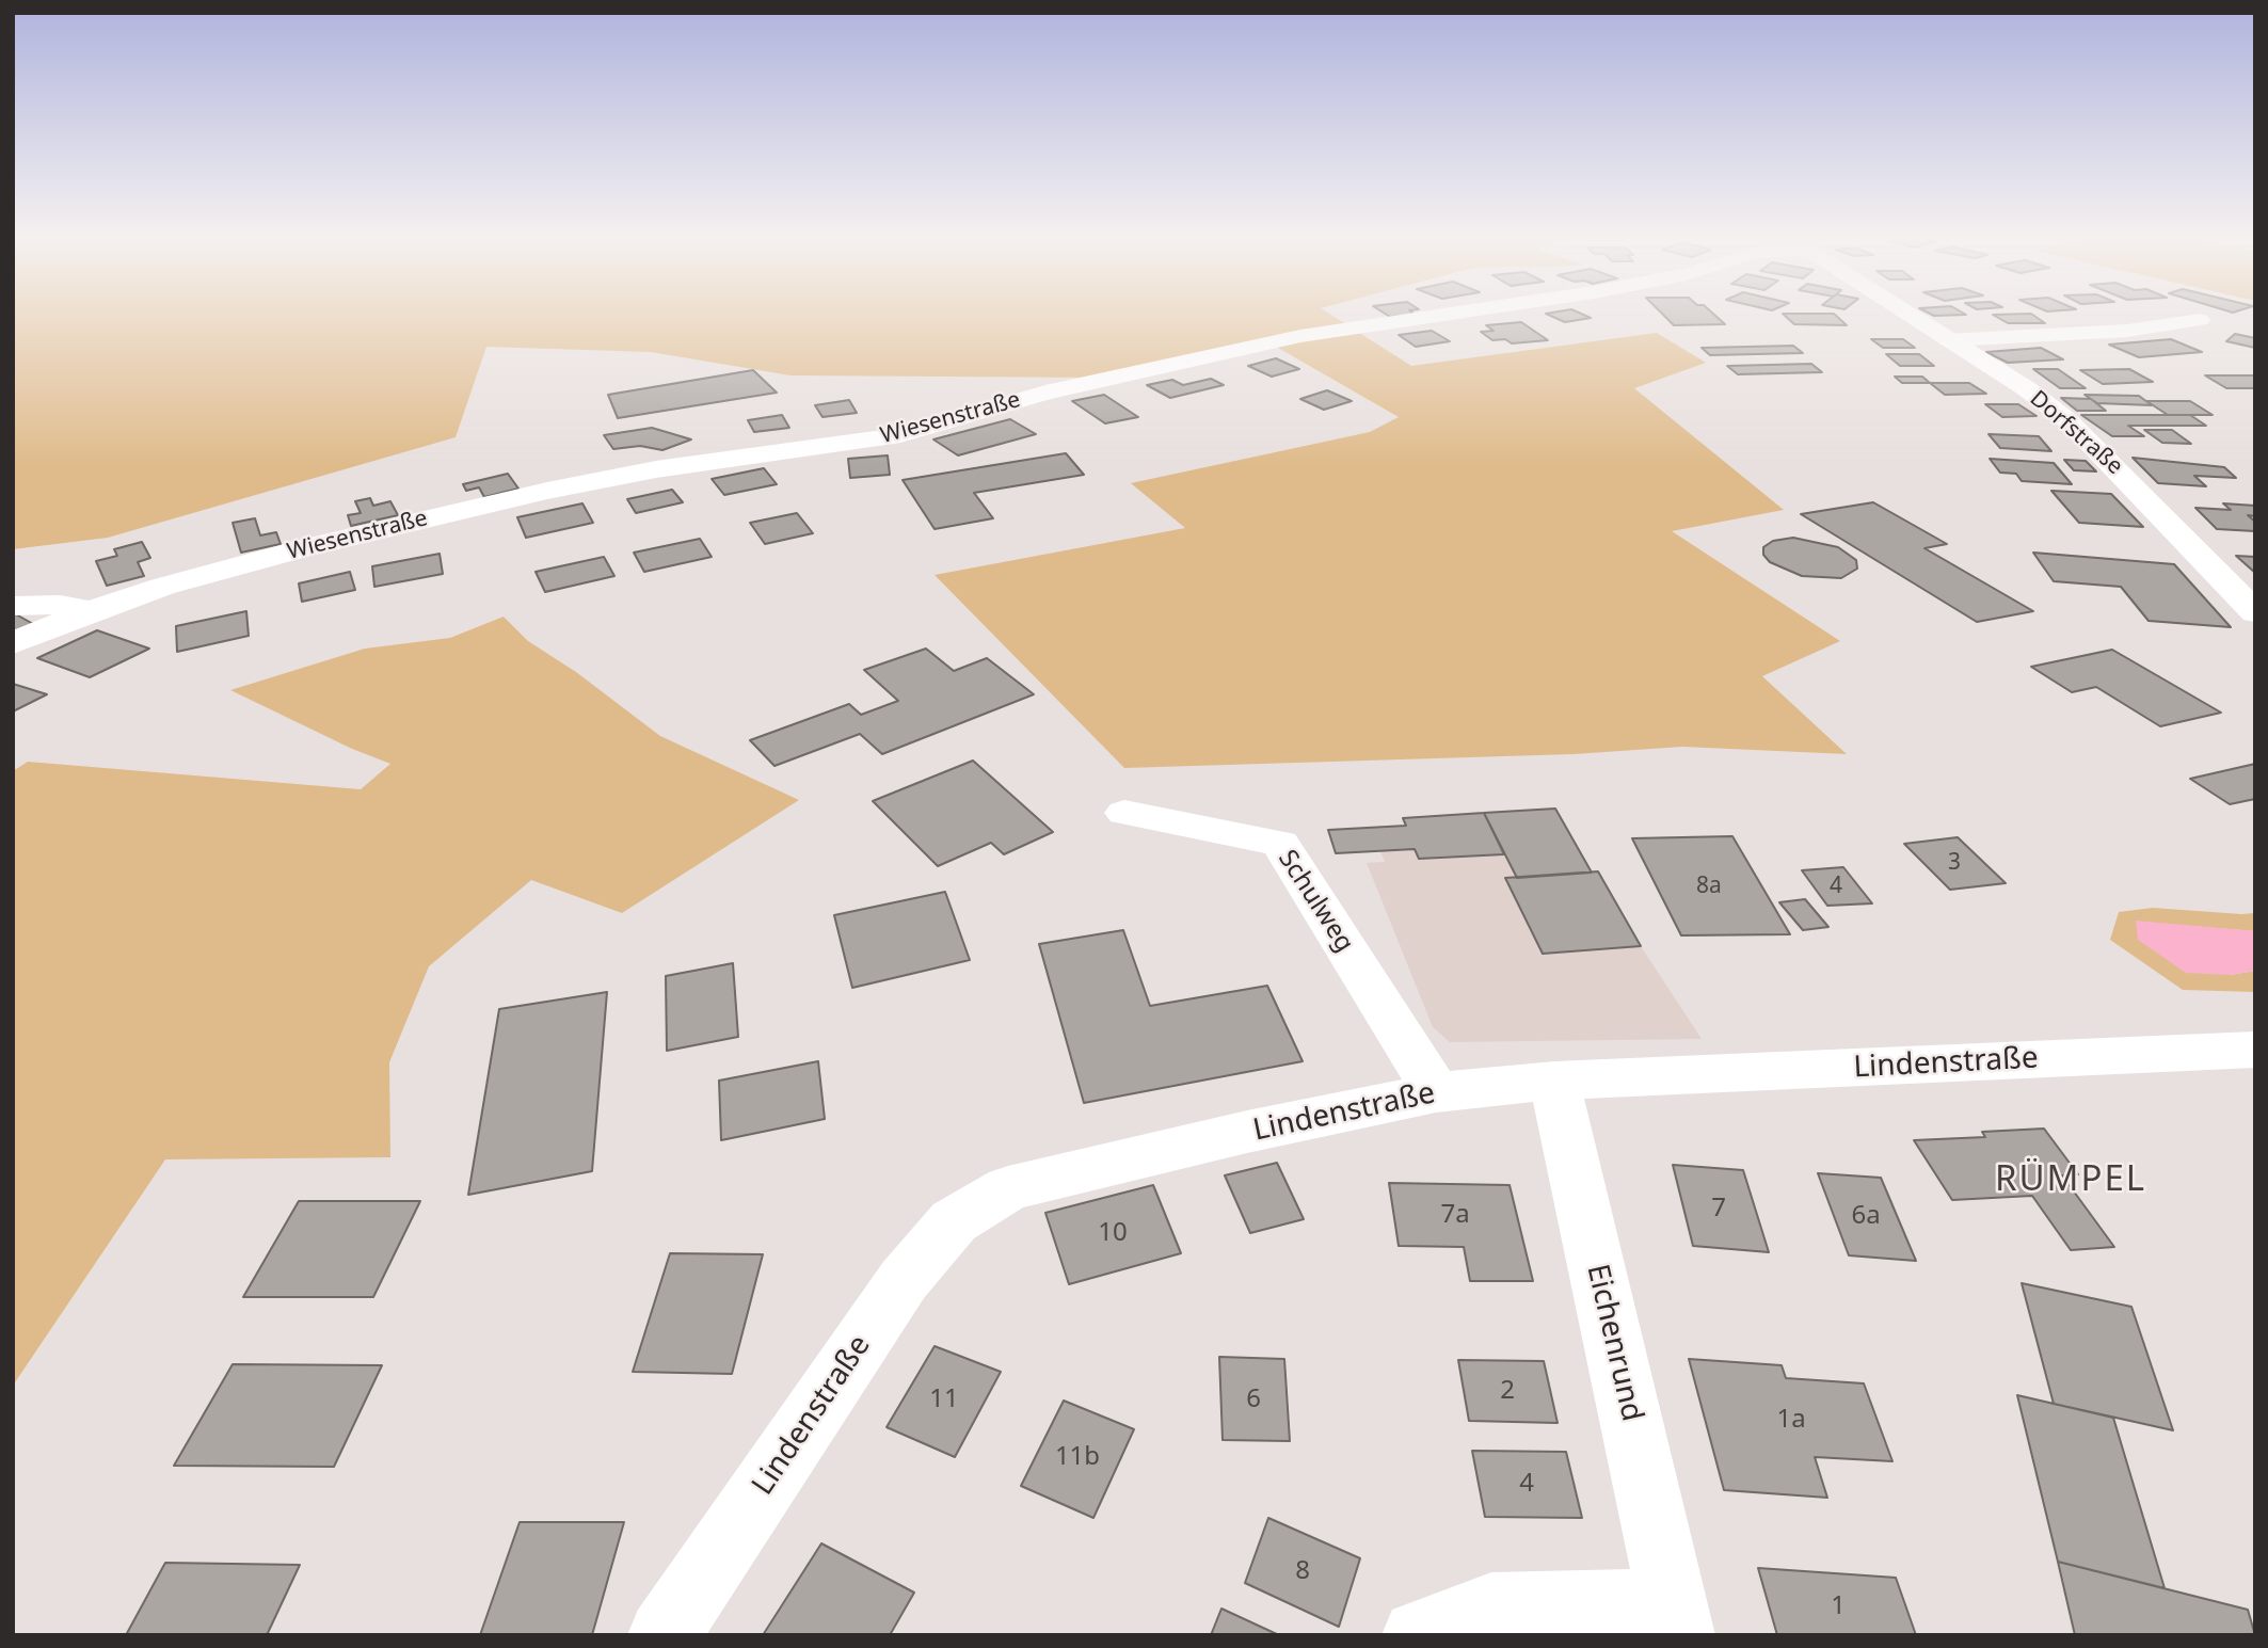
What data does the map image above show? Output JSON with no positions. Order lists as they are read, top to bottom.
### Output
{
  "streets": {
    "street": [
      "Wiesenstraße",
      "Dorfstraße",
      "Schulweg",
      "Lindenstraße",
      "Eichenrund"
    ]
  },
  "crossings": [
    ["Schulweg", "Lindenstraße"],
    ["Lindenstraße", "Eichenrund"]
  ],
  "districts": ["RÜMPEL"],
  "house_numbers": [
    "3",
    "8a",
    "4",
    "7",
    "7a",
    "6a",
    "10",
    "2",
    "11",
    "6",
    "1a",
    "11b",
    "4",
    "8",
    "1"
  ]
}
